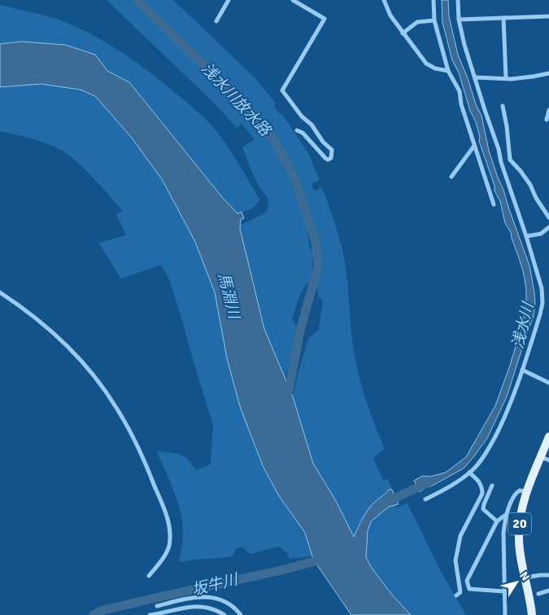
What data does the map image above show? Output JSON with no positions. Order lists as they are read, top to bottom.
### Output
{
  "streets": {
    "main road": ["20"]
  },
  "water": [
    "浅水川放水路",
    "馬淵川",
    "浅水川",
    "坂牛川"
  ],
  "north": "top right"
}
